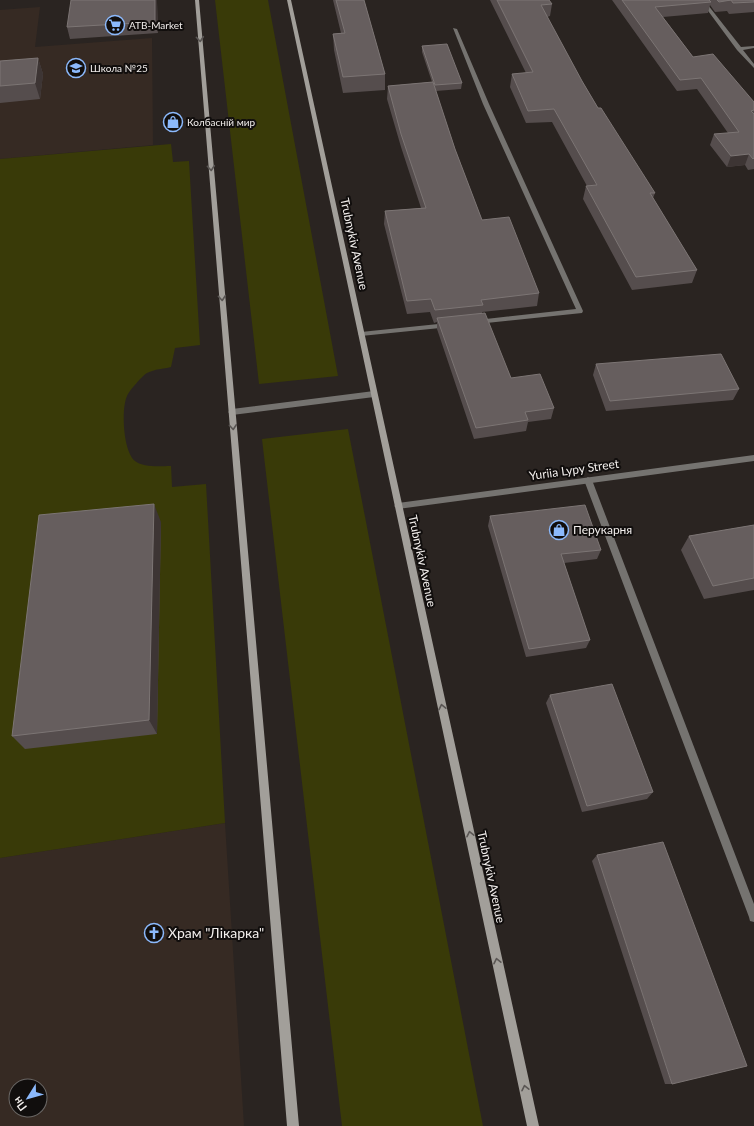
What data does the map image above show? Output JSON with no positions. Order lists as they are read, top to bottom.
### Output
{
  "streets": {
    "main road": ["Trubnykiv Avenue"],
    "street": ["Yuriia Lypy Street"]
  },
  "crossings": [
    ["Trubnykiv Avenue", "Yuriia Lypy Street"]
  ],
  "one_way": ["Trubnykiv Avenue"],
  "places": {
    "supermarket": ["ATB-Market"],
    "school or university": ["Школа №25"],
    "shop": ["Колбасній мир", "Перукарня"],
    "church": ["Храм \"Лікарка\""]
  },
  "north": "bottom left"
}
